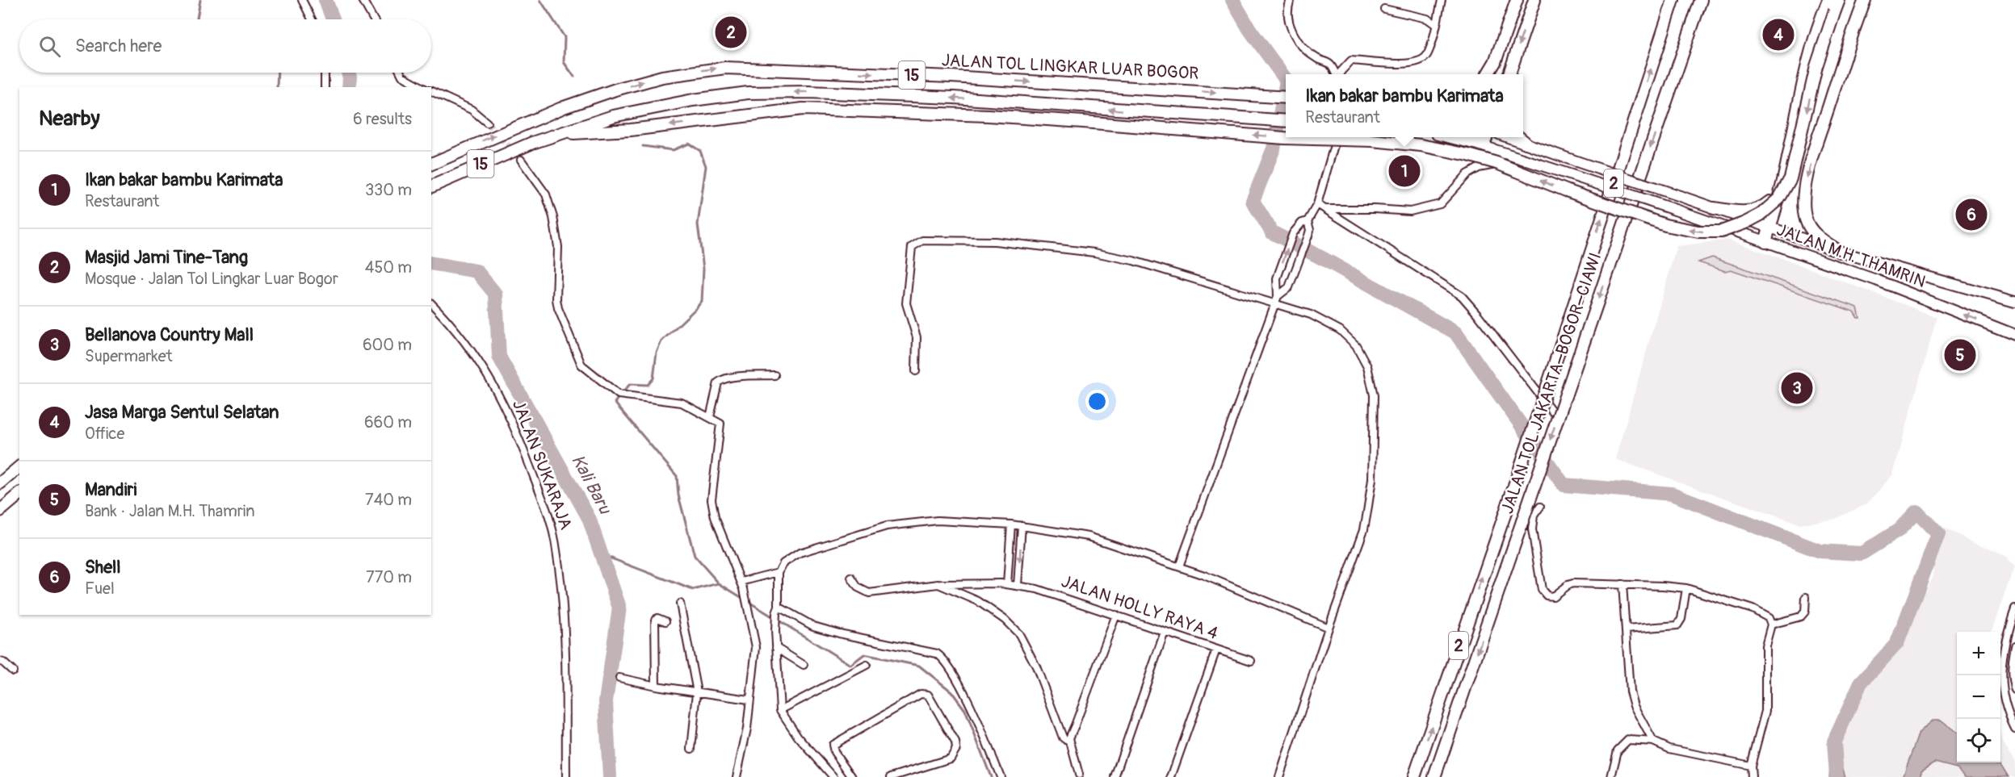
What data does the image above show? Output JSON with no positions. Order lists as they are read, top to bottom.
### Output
{
  "streets": {
    "highway": [
      "JALAN TOL LINGKAR LUAR BOGOR",
      "15",
      "2",
      "JALAN TOL JAKARTA–BOGOR–CIAWI"
    ],
    "main road": ["JALAN M.H. THAMRIN"],
    "street": ["JALAN SUKARAJA", "JALAN HOLLY RAYA 4"]
  },
  "water": ["Kali Baru"],
  "page": {
    "pins": [
      "2",
      "4",
      "1",
      "6",
      "5",
      "3"
    ],
    "search": "Search here",
    "popup": ["Ikan bakar bambu Karimata", "Restaurant"],
    "heading": ["Nearby", "6 results"],
    "list": [
      {
        "mark": "1",
        "name": "Ikan bakar bambu Karimata",
        "note": "Restaurant",
        "value": "330 m"
      },
      {
        "mark": "2",
        "name": "Masjid Jami Tine-Tang",
        "note": "Mosque · Jalan Tol Lingkar Luar Bogor",
        "value": "450 m"
      },
      {
        "mark": "3",
        "name": "Bellanova Country Mall",
        "note": "Supermarket",
        "value": "600 m"
      },
      {
        "mark": "4",
        "name": "Jasa Marga Sentul Selatan",
        "note": "Office",
        "value": "660 m"
      },
      {
        "mark": "5",
        "name": "Mandiri",
        "note": "Bank · Jalan M.H. Thamrin",
        "value": "740 m"
      },
      {
        "mark": "6",
        "name": "Shell",
        "note": "Fuel",
        "value": "770 m"
      }
    ],
    "map_buttons": ["+", "−"]
  }
}
